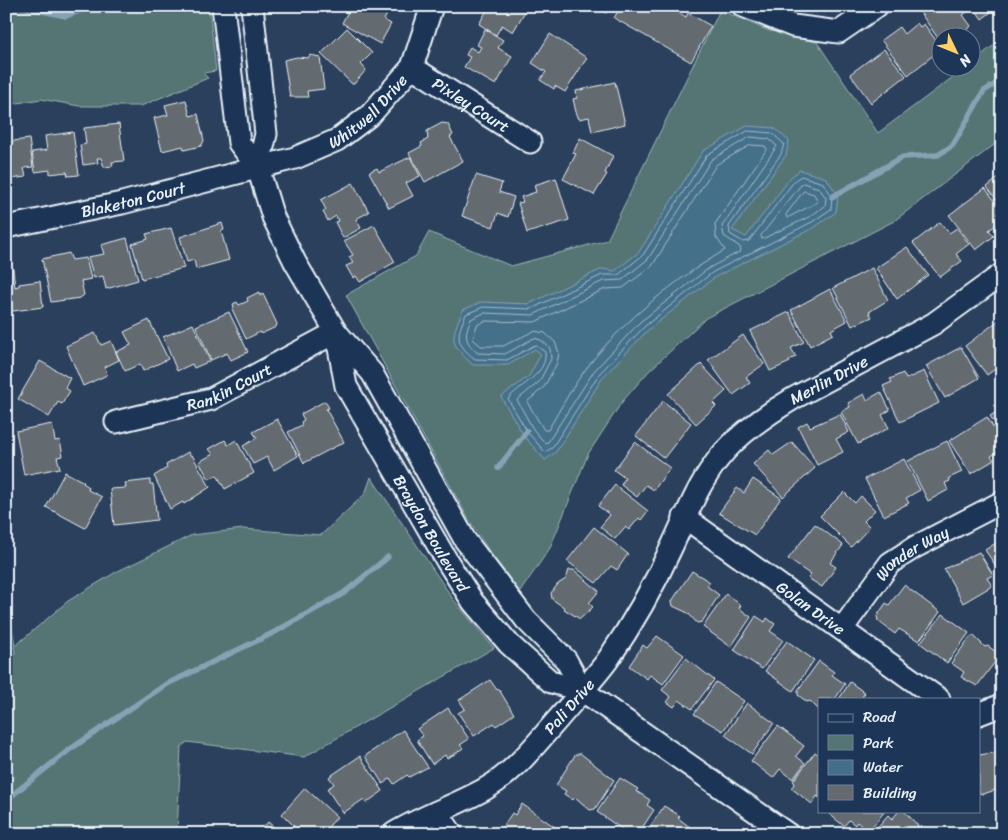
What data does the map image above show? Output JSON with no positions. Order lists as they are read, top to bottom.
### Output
{
  "streets": {
    "street": [
      "Pixley Court",
      "Whitwell Drive",
      "Blaketon Court",
      "Merlin Drive",
      "Rankin Court",
      "Braydon Boulevard",
      "Wonder Way",
      "Golan Drive",
      "Pali Drive"
    ]
  },
  "crossings": [
    ["Pixley Court", "Whitwell Drive"],
    ["Whitwell Drive", "Blaketon Court"],
    ["Whitwell Drive", "Braydon Boulevard"],
    ["Blaketon Court", "Braydon Boulevard"],
    ["Merlin Drive", "Golan Drive"],
    ["Merlin Drive", "Pali Drive"],
    ["Rankin Court", "Braydon Boulevard"],
    ["Braydon Boulevard", "Pali Drive"],
    ["Wonder Way", "Golan Drive"],
    ["Golan Drive", "Pali Drive"]
  ],
  "legend": [
    "Road",
    "Park",
    "Water",
    "Building"
  ],
  "north": "bottom right"
}
